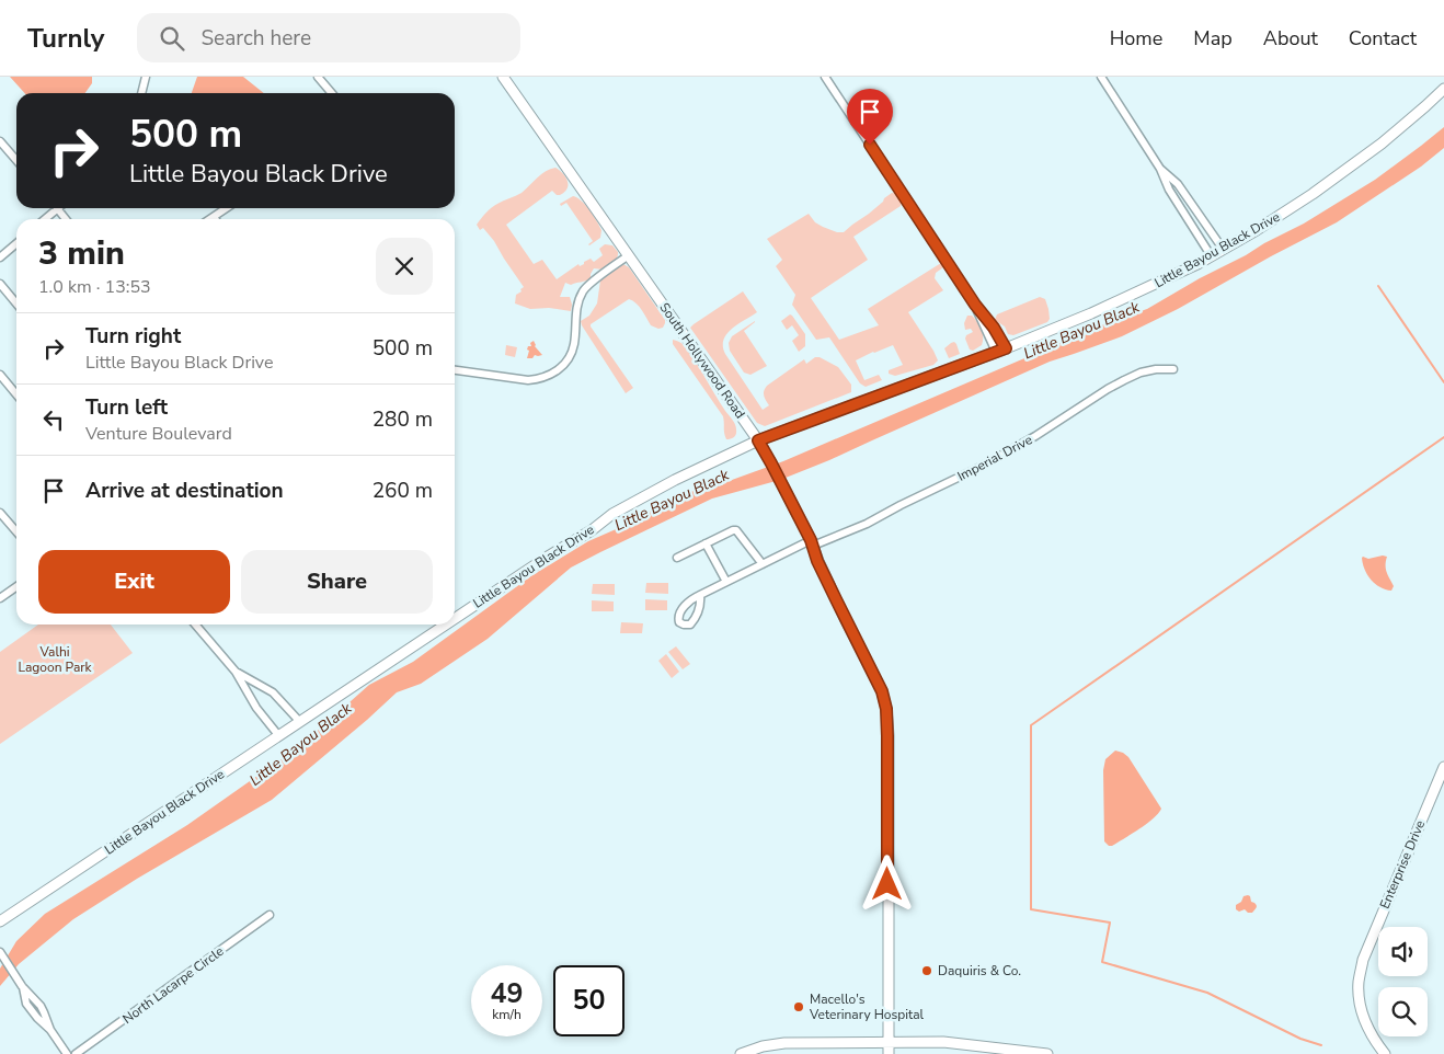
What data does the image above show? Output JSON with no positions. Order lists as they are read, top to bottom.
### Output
{
  "streets": {
    "main road": ["Little Bayou Black Drive", "South Hollywood Road", "Enterprise Drive"],
    "street": ["Imperial Drive", "North Lacarpe Circle"]
  },
  "crossings": [
    ["Little Bayou Black Drive", "South Hollywood Road"],
    ["South Hollywood Road", "Imperial Drive"]
  ],
  "water": ["Little Bayou Black"],
  "parks": ["Valhi Lagoon Park"],
  "places": ["Daquiris & Co.", "Macello's Veterinary Hospital"],
  "page": {
    "header": "Turnly",
    "search": "Search here",
    "nav": [
      "Home",
      "Map",
      "About",
      "Contact"
    ],
    "turn": ["500 m", "Little Bayou Black Drive"],
    "heading": ["3 min", "1.0 km · 13:53"],
    "list": [
      {
        "name": "Turn right",
        "note": "Little Bayou Black Drive",
        "value": "500 m"
      },
      {
        "name": "Turn left",
        "note": "Venture Boulevard",
        "value": "280 m"
      },
      {
        "name": "Arrive at destination",
        "value": "260 m"
      }
    ],
    "buttons": ["Exit", "Share"],
    "speed": "49 km/h",
    "limit": "50"
  }
}
